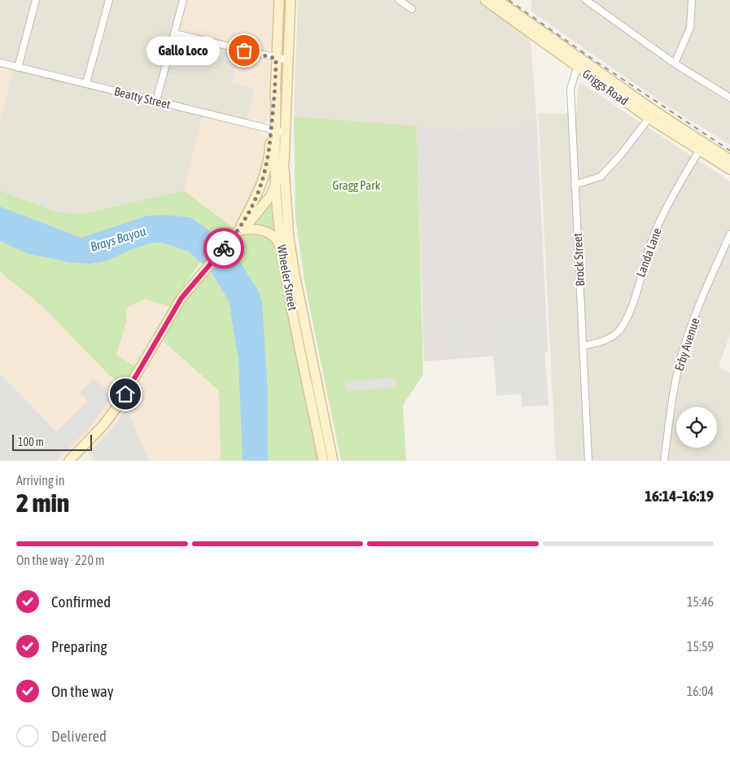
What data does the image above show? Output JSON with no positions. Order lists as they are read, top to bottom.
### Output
{
  "streets": {
    "main road": ["Griggs Road", "Wheeler Street"],
    "street": [
      "Beatty Street",
      "Landa Lane",
      "Brock Street",
      "Erby Avenue"
    ]
  },
  "crossings": [
    ["Griggs Road", "Landa Lane"],
    ["Griggs Road", "Brock Street"],
    ["Beatty Street", "Wheeler Street"],
    ["Landa Lane", "Brock Street"]
  ],
  "water": ["Brays Bayou"],
  "parks": ["Gragg Park"],
  "places": ["Gallo Loco"],
  "scale_bar": "100 m",
  "page": {
    "bubble": "Gallo Loco",
    "scale": "100 m",
    "heading": ["2 min", "Arriving in", "16:14–16:19"],
    "bar": "On the way · 220 m",
    "list": [
      ["Confirmed", "15:46"],
      ["Preparing", "15:59"],
      ["On the way", "16:04"],
      "Delivered"
    ]
  }
}
